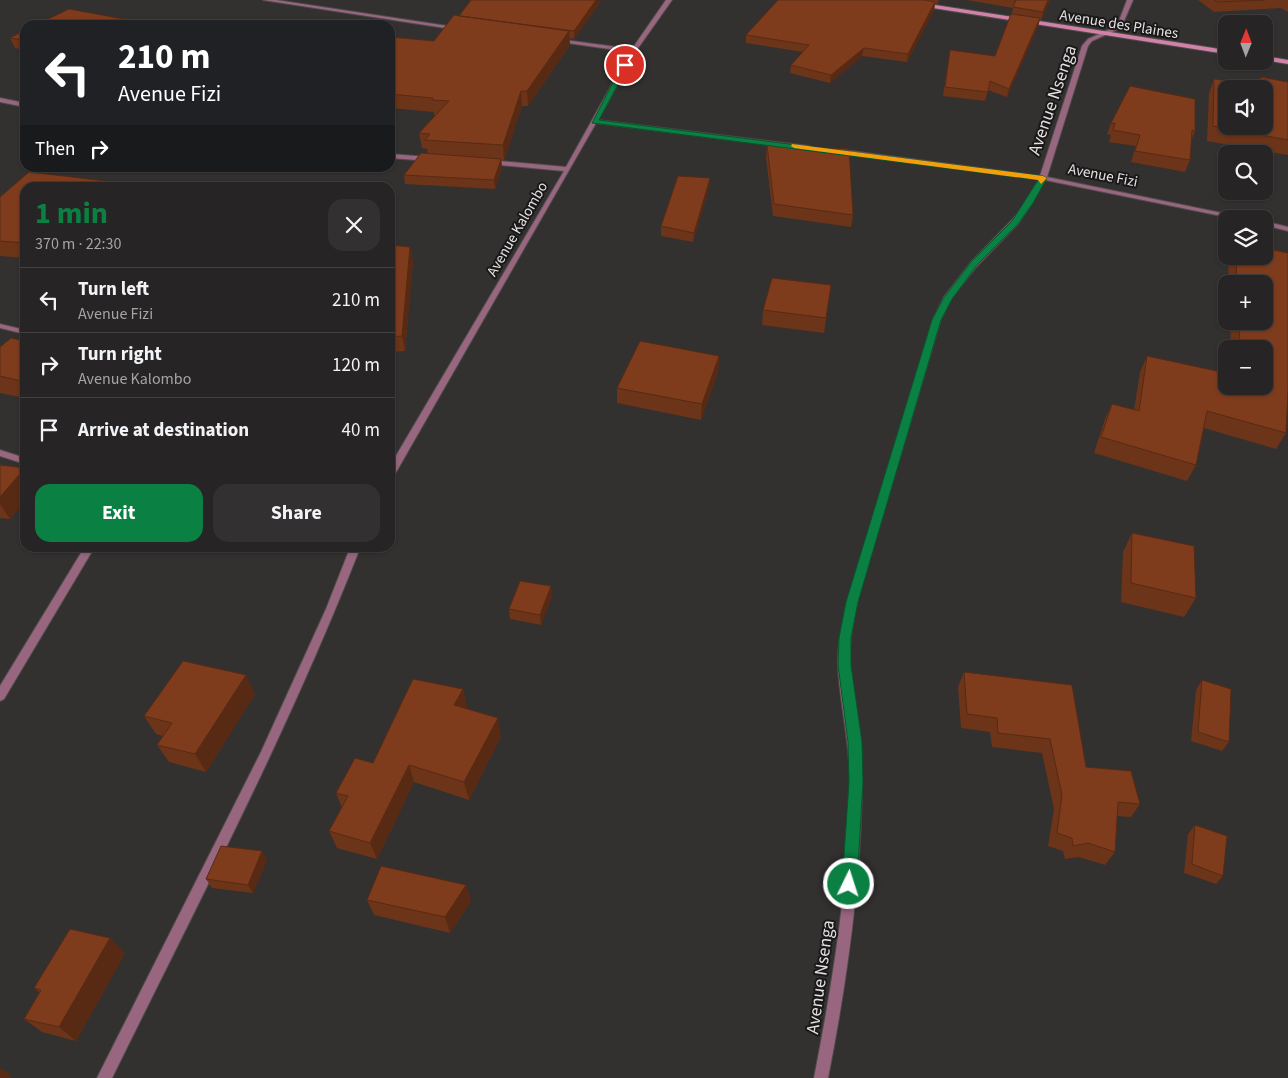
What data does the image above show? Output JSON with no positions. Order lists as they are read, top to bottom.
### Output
{
  "streets": {
    "street": [
      "Avenue des Plaines",
      "Avenue Nsenga",
      "Avenue Fizi",
      "Avenue Kalombo"
    ]
  },
  "crossings": [
    ["Avenue des Plaines", "Avenue Nsenga"],
    ["Avenue Nsenga", "Avenue Fizi"]
  ],
  "north": "top",
  "page": {
    "map_buttons": ["+", "−"],
    "turn": ["210 m", "Avenue Fizi"],
    "then": "Then",
    "heading": ["1 min", "370 m · 22:30"],
    "list": [
      {
        "name": "Turn left",
        "note": "Avenue Fizi",
        "value": "210 m"
      },
      {
        "name": "Turn right",
        "note": "Avenue Kalombo",
        "value": "120 m"
      },
      {
        "name": "Arrive at destination",
        "value": "40 m"
      }
    ],
    "buttons": ["Exit", "Share"]
  }
}
